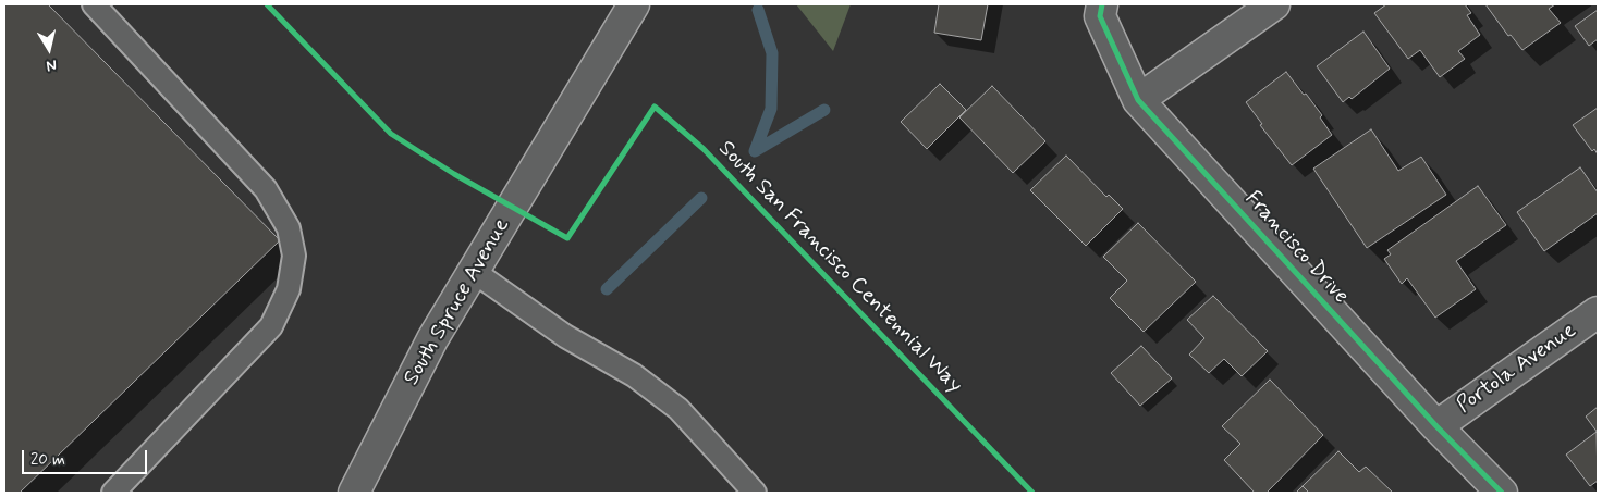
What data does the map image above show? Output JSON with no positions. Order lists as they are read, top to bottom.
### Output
{
  "streets": {
    "street": ["Francisco Drive", "South Spruce Avenue", "Portola Avenue"],
    "cycle path": ["South San Francisco Centennial Way"]
  },
  "crossings": [
    ["Francisco Drive", "Portola Avenue"]
  ],
  "scale_bar": "20 m",
  "north": "bottom"
}
